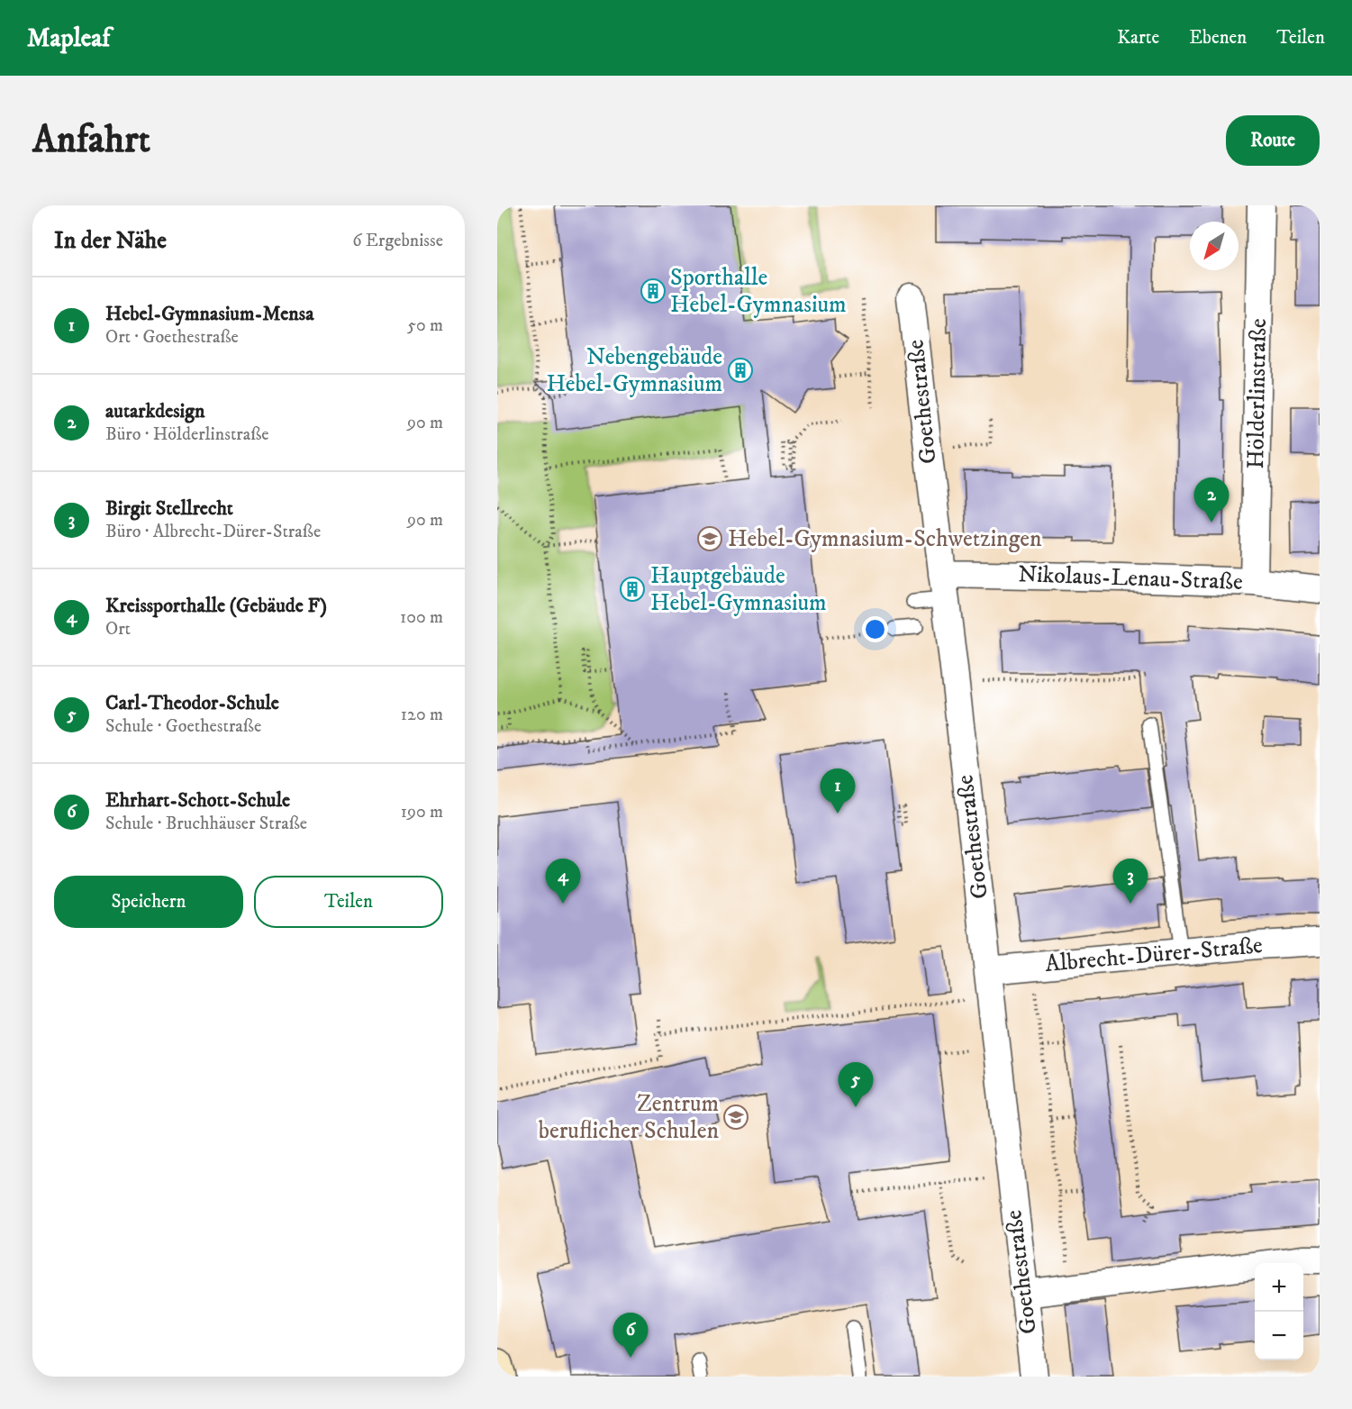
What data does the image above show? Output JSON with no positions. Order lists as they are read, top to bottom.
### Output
{
  "streets": {
    "street": [
      "Hölderlinstraße",
      "Goethestraße",
      "Nikolaus-Lenau-Straße",
      "Albrecht-Dürer-Straße"
    ]
  },
  "crossings": [
    ["Hölderlinstraße", "Nikolaus-Lenau-Straße"],
    ["Goethestraße", "Nikolaus-Lenau-Straße"],
    ["Goethestraße", "Albrecht-Dürer-Straße"]
  ],
  "places": {
    "building": ["Sporthalle Hebel-Gymnasium", "Nebengebäude Hebel-Gymnasium", "Hauptgebäude Hebel-Gymnasium"],
    "school or university": ["Hebel-Gymnasium-Schwetzingen", "Zentrum beruflicher Schulen"]
  },
  "north": "bottom left",
  "page": {
    "header": "Mapleaf",
    "nav": ["Karte", "Ebenen", "Teilen"],
    "buttons": [
      "Route",
      ["Speichern", "Teilen"]
    ],
    "title": "Anfahrt",
    "heading": ["In der Nähe", "6 Ergebnisse"],
    "list": [
      {
        "mark": "1",
        "name": "Hebel-Gymnasium-Mensa",
        "note": "Ort · Goethestraße",
        "value": "50 m"
      },
      {
        "mark": "2",
        "name": "autarkdesign",
        "note": "Büro · Hölderlinstraße",
        "value": "90 m"
      },
      {
        "mark": "3",
        "name": "Birgit Stellrecht",
        "note": "Büro · Albrecht-Dürer-Straße",
        "value": "90 m"
      },
      {
        "mark": "4",
        "name": "Kreissporthalle (Gebäude F)",
        "note": "Ort",
        "value": "100 m"
      },
      {
        "mark": "5",
        "name": "Carl-Theodor-Schule",
        "note": "Schule · Goethestraße",
        "value": "120 m"
      },
      {
        "mark": "6",
        "name": "Ehrhart-Schott-Schule",
        "note": "Schule · Bruchhäuser Straße",
        "value": "190 m"
      }
    ],
    "pins": [
      "2",
      "1",
      "3",
      "4",
      "5",
      "6"
    ],
    "map_buttons": ["+", "−"]
  }
}
